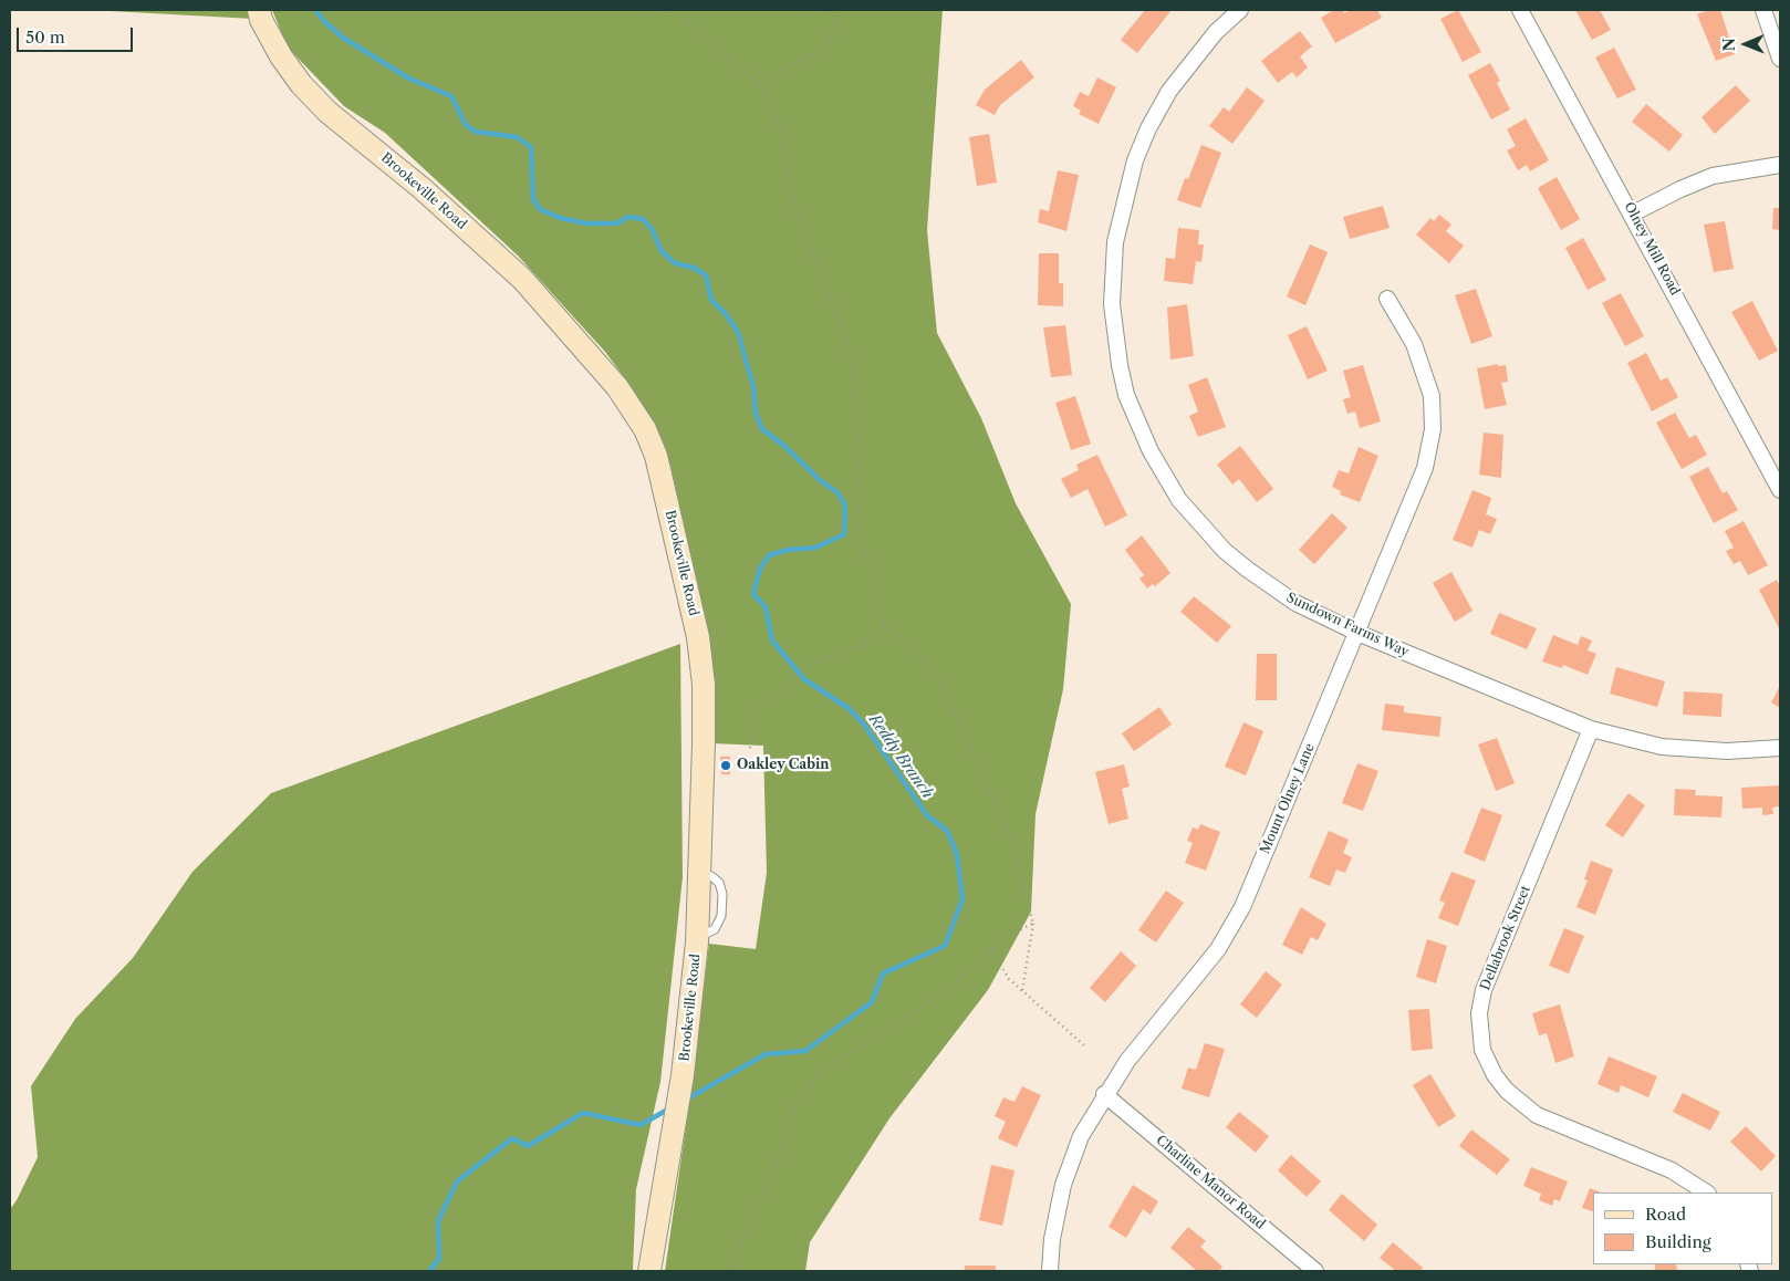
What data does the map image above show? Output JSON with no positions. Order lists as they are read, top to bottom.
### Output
{
  "streets": {
    "street": [
      "Brookeville Road",
      "Olney Mill Road",
      "Sundown Farms Way",
      "Mount Olney Lane",
      "Dellabrook Street",
      "Charline Manor Road"
    ]
  },
  "crossings": [
    ["Sundown Farms Way", "Mount Olney Lane"],
    ["Sundown Farms Way", "Dellabrook Street"],
    ["Mount Olney Lane", "Charline Manor Road"]
  ],
  "water": ["Reddy Branch"],
  "places": ["Oakley Cabin"],
  "legend": ["Road", "Building"],
  "scale_bar": "50 m",
  "north": "left"
}
